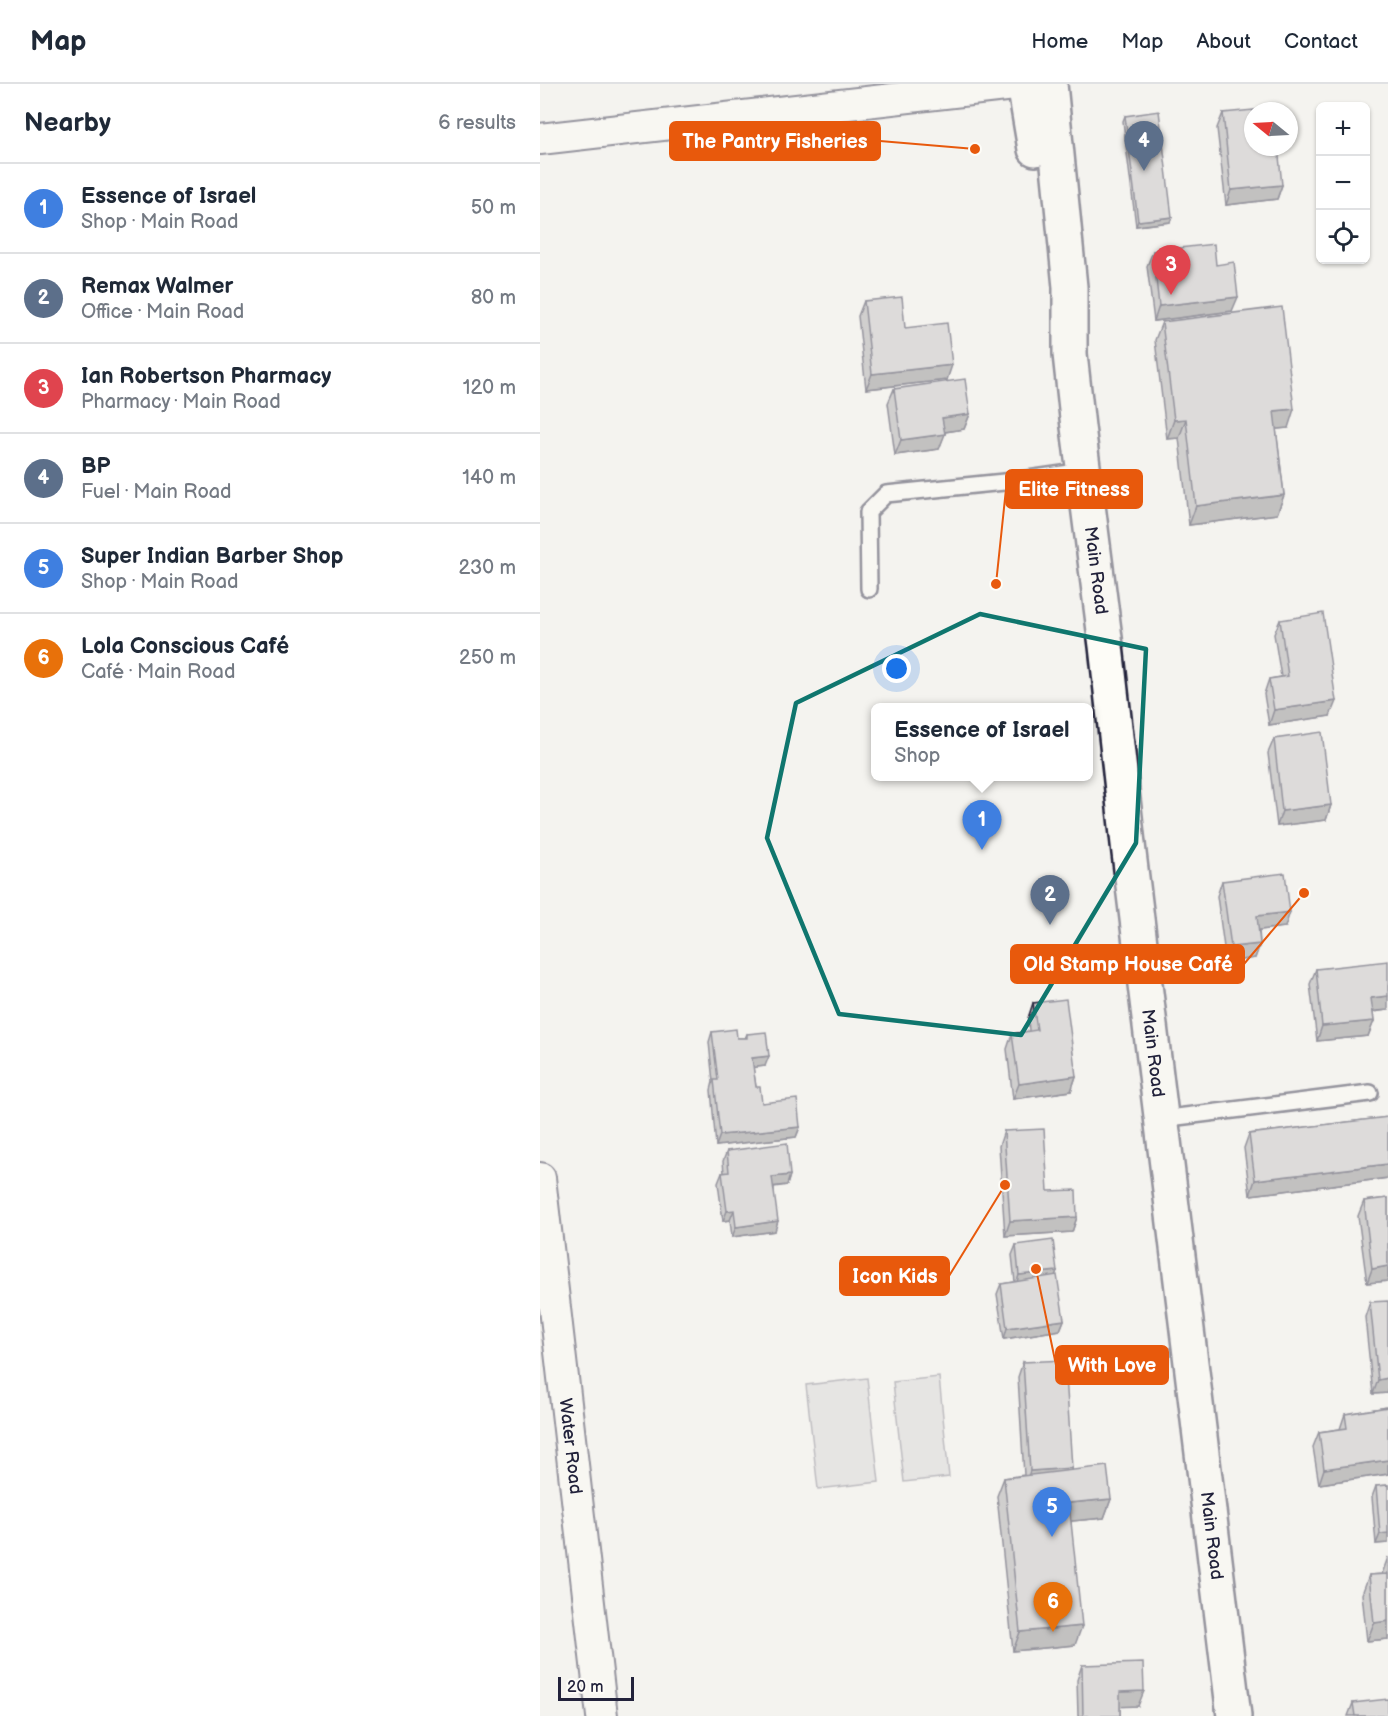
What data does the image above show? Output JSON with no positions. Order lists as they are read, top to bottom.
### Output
{
  "streets": {
    "main road": ["Main Road"],
    "street": ["Water Road"]
  },
  "places": [
    "The Pantry Fisheries",
    "Elite Fitness",
    "Old Stamp House Café",
    "Icon Kids",
    "With Love"
  ],
  "scale_bar": "20 m",
  "north": "left",
  "page": {
    "header": "Map",
    "nav": [
      "Home",
      "Map",
      "About",
      "Contact"
    ],
    "heading": ["Nearby", "6 results"],
    "map_buttons": ["+", "−"],
    "pins": [
      "4",
      "3",
      "1",
      "2",
      "5",
      "6"
    ],
    "list": [
      {
        "mark": "1",
        "name": "Essence of Israel",
        "note": "Shop · Main Road",
        "value": "50 m"
      },
      {
        "mark": "2",
        "name": "Remax Walmer",
        "note": "Office · Main Road",
        "value": "80 m"
      },
      {
        "mark": "3",
        "name": "Ian Robertson Pharmacy",
        "note": "Pharmacy · Main Road",
        "value": "120 m"
      },
      {
        "mark": "4",
        "name": "BP",
        "note": "Fuel · Main Road",
        "value": "140 m"
      },
      {
        "mark": "5",
        "name": "Super Indian Barber Shop",
        "note": "Shop · Main Road",
        "value": "230 m"
      },
      {
        "mark": "6",
        "name": "Lola Conscious Café",
        "note": "Café · Main Road",
        "value": "250 m"
      }
    ],
    "popup": ["Essence of Israel", "Shop"],
    "scale": "20 m"
  }
}
